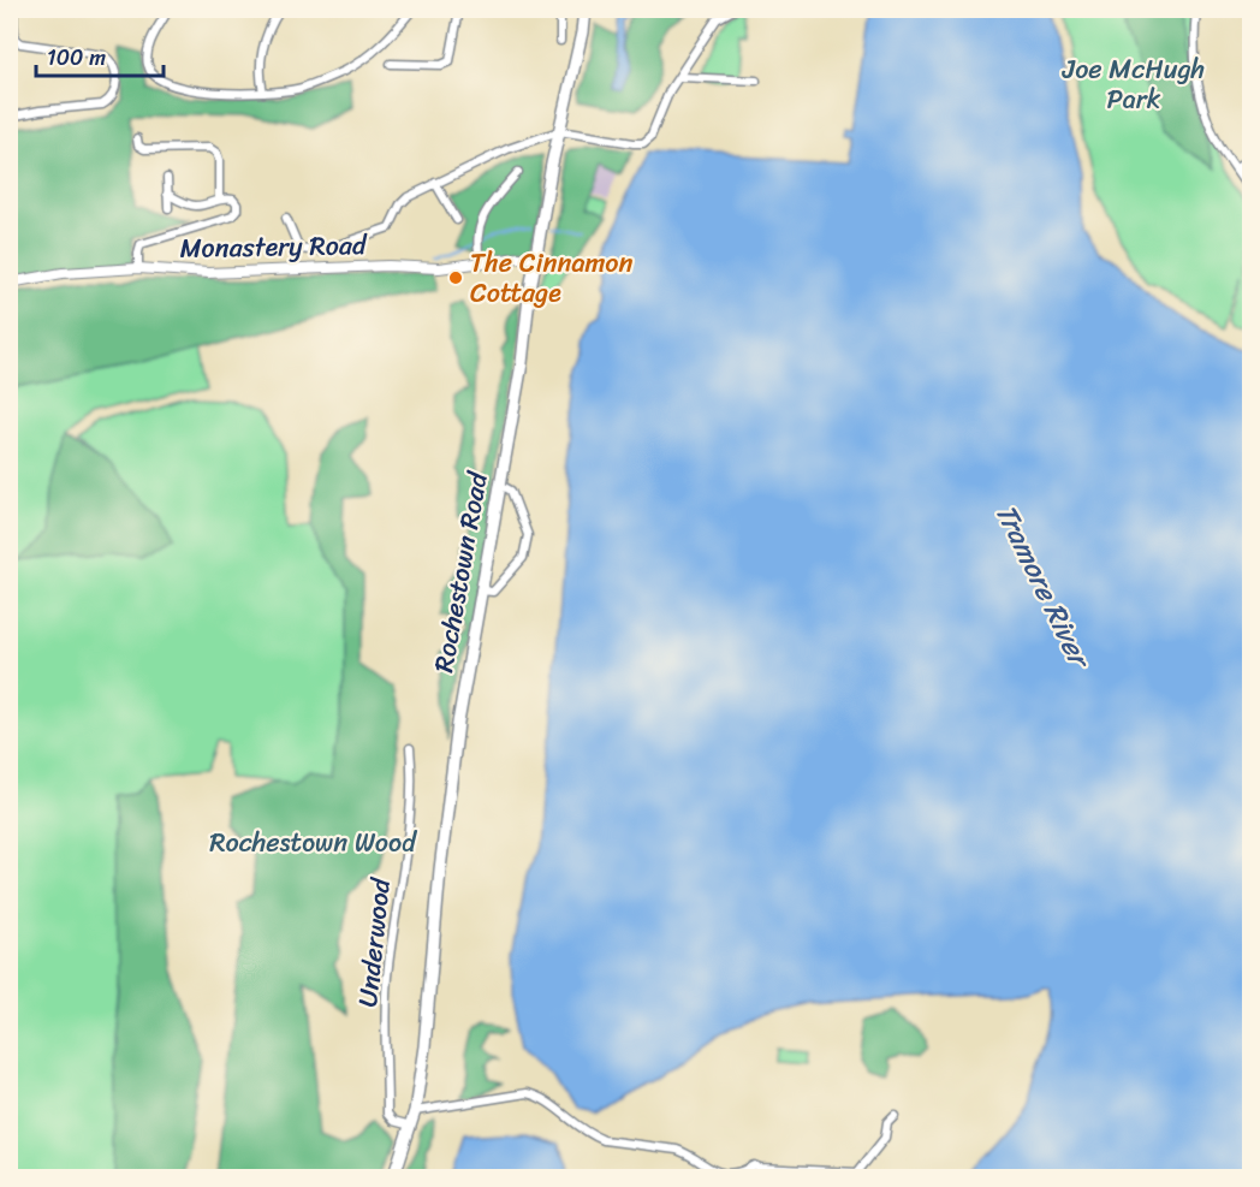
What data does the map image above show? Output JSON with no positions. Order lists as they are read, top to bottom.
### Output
{
  "streets": {
    "main road": ["Rochestown Road"],
    "street": ["Monastery Road", "Underwood"]
  },
  "crossings": [
    ["Monastery Road", "Rochestown Road"],
    ["Rochestown Road", "Underwood"]
  ],
  "water": ["Tramore River"],
  "parks": ["Joe McHugh Park", "Rochestown Wood"],
  "places": ["The Cinnamon Cottage"],
  "scale_bar": "100 m"
}
